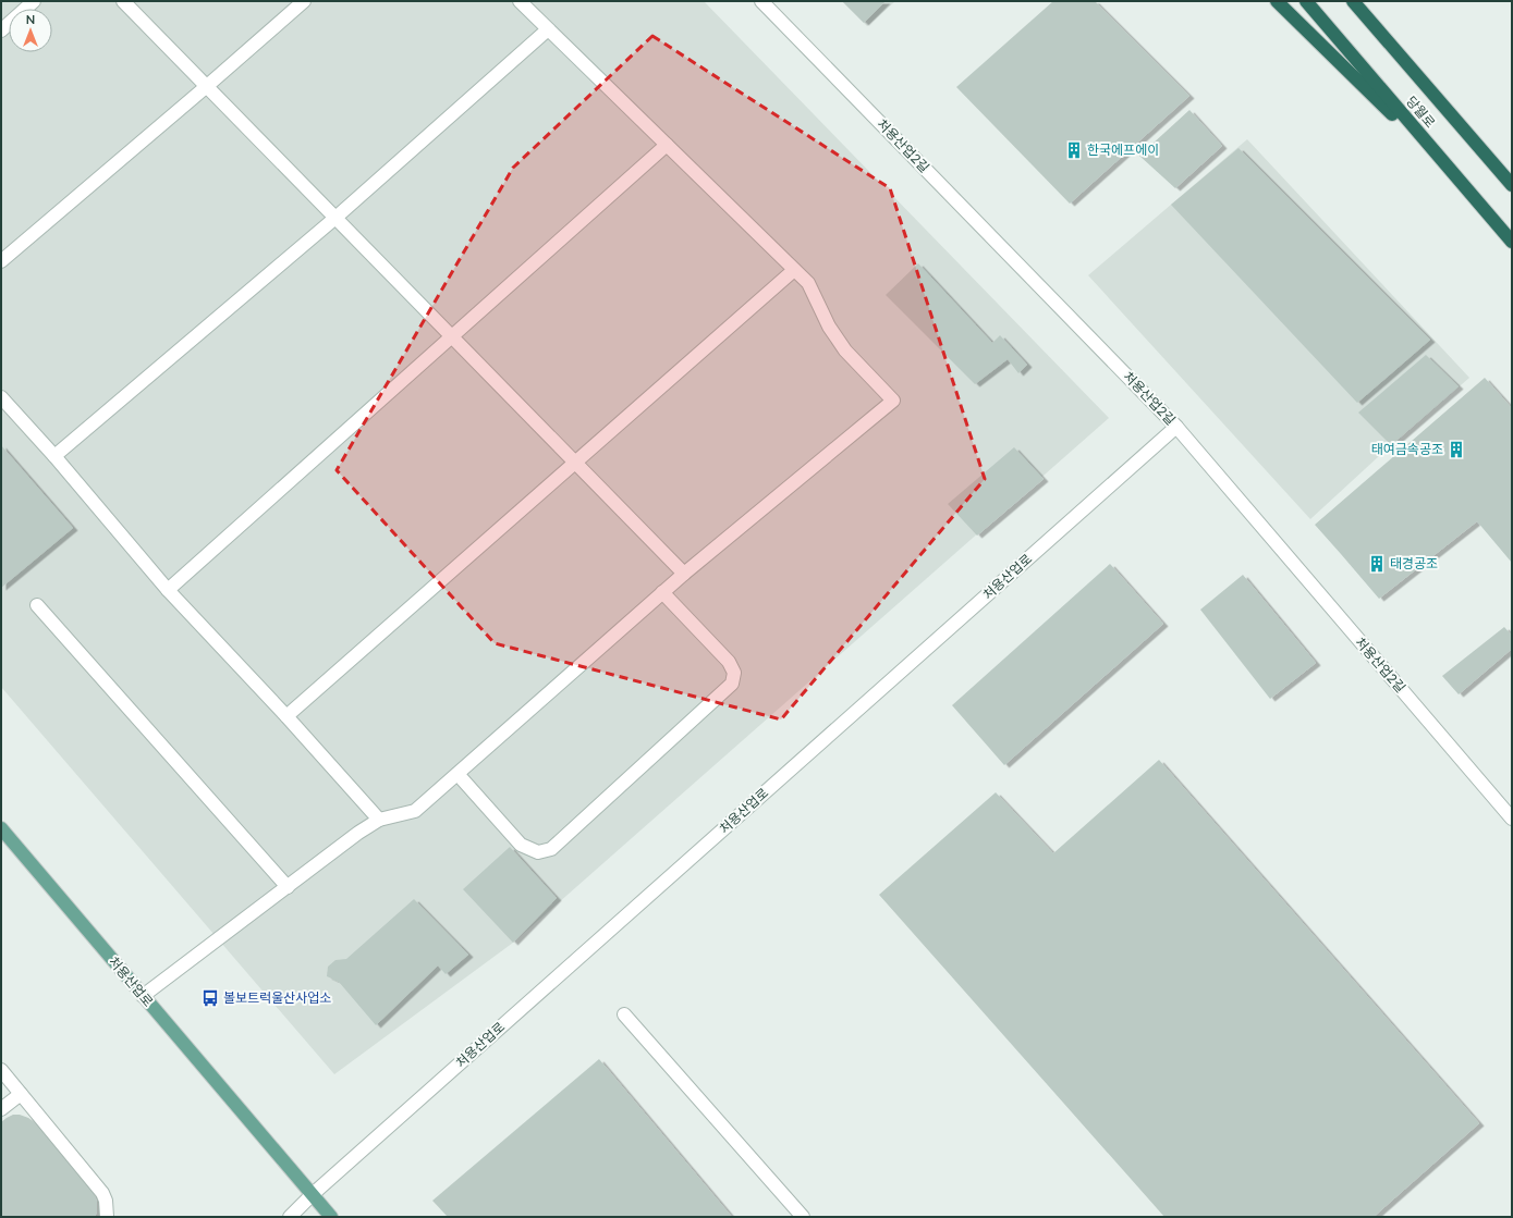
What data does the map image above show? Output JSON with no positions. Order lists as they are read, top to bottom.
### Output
{
  "streets": {
    "highway": ["당월로"],
    "main road": ["처용산업로"],
    "street": ["처용산업2길"]
  },
  "crossings": [
    ["처용산업2길", "처용산업로"]
  ],
  "places": {
    "building": ["한국에프에이", "태여금속공조", "태경공조"],
    "bus stop": ["볼보트럭울산사업소"]
  },
  "north": "top"
}
